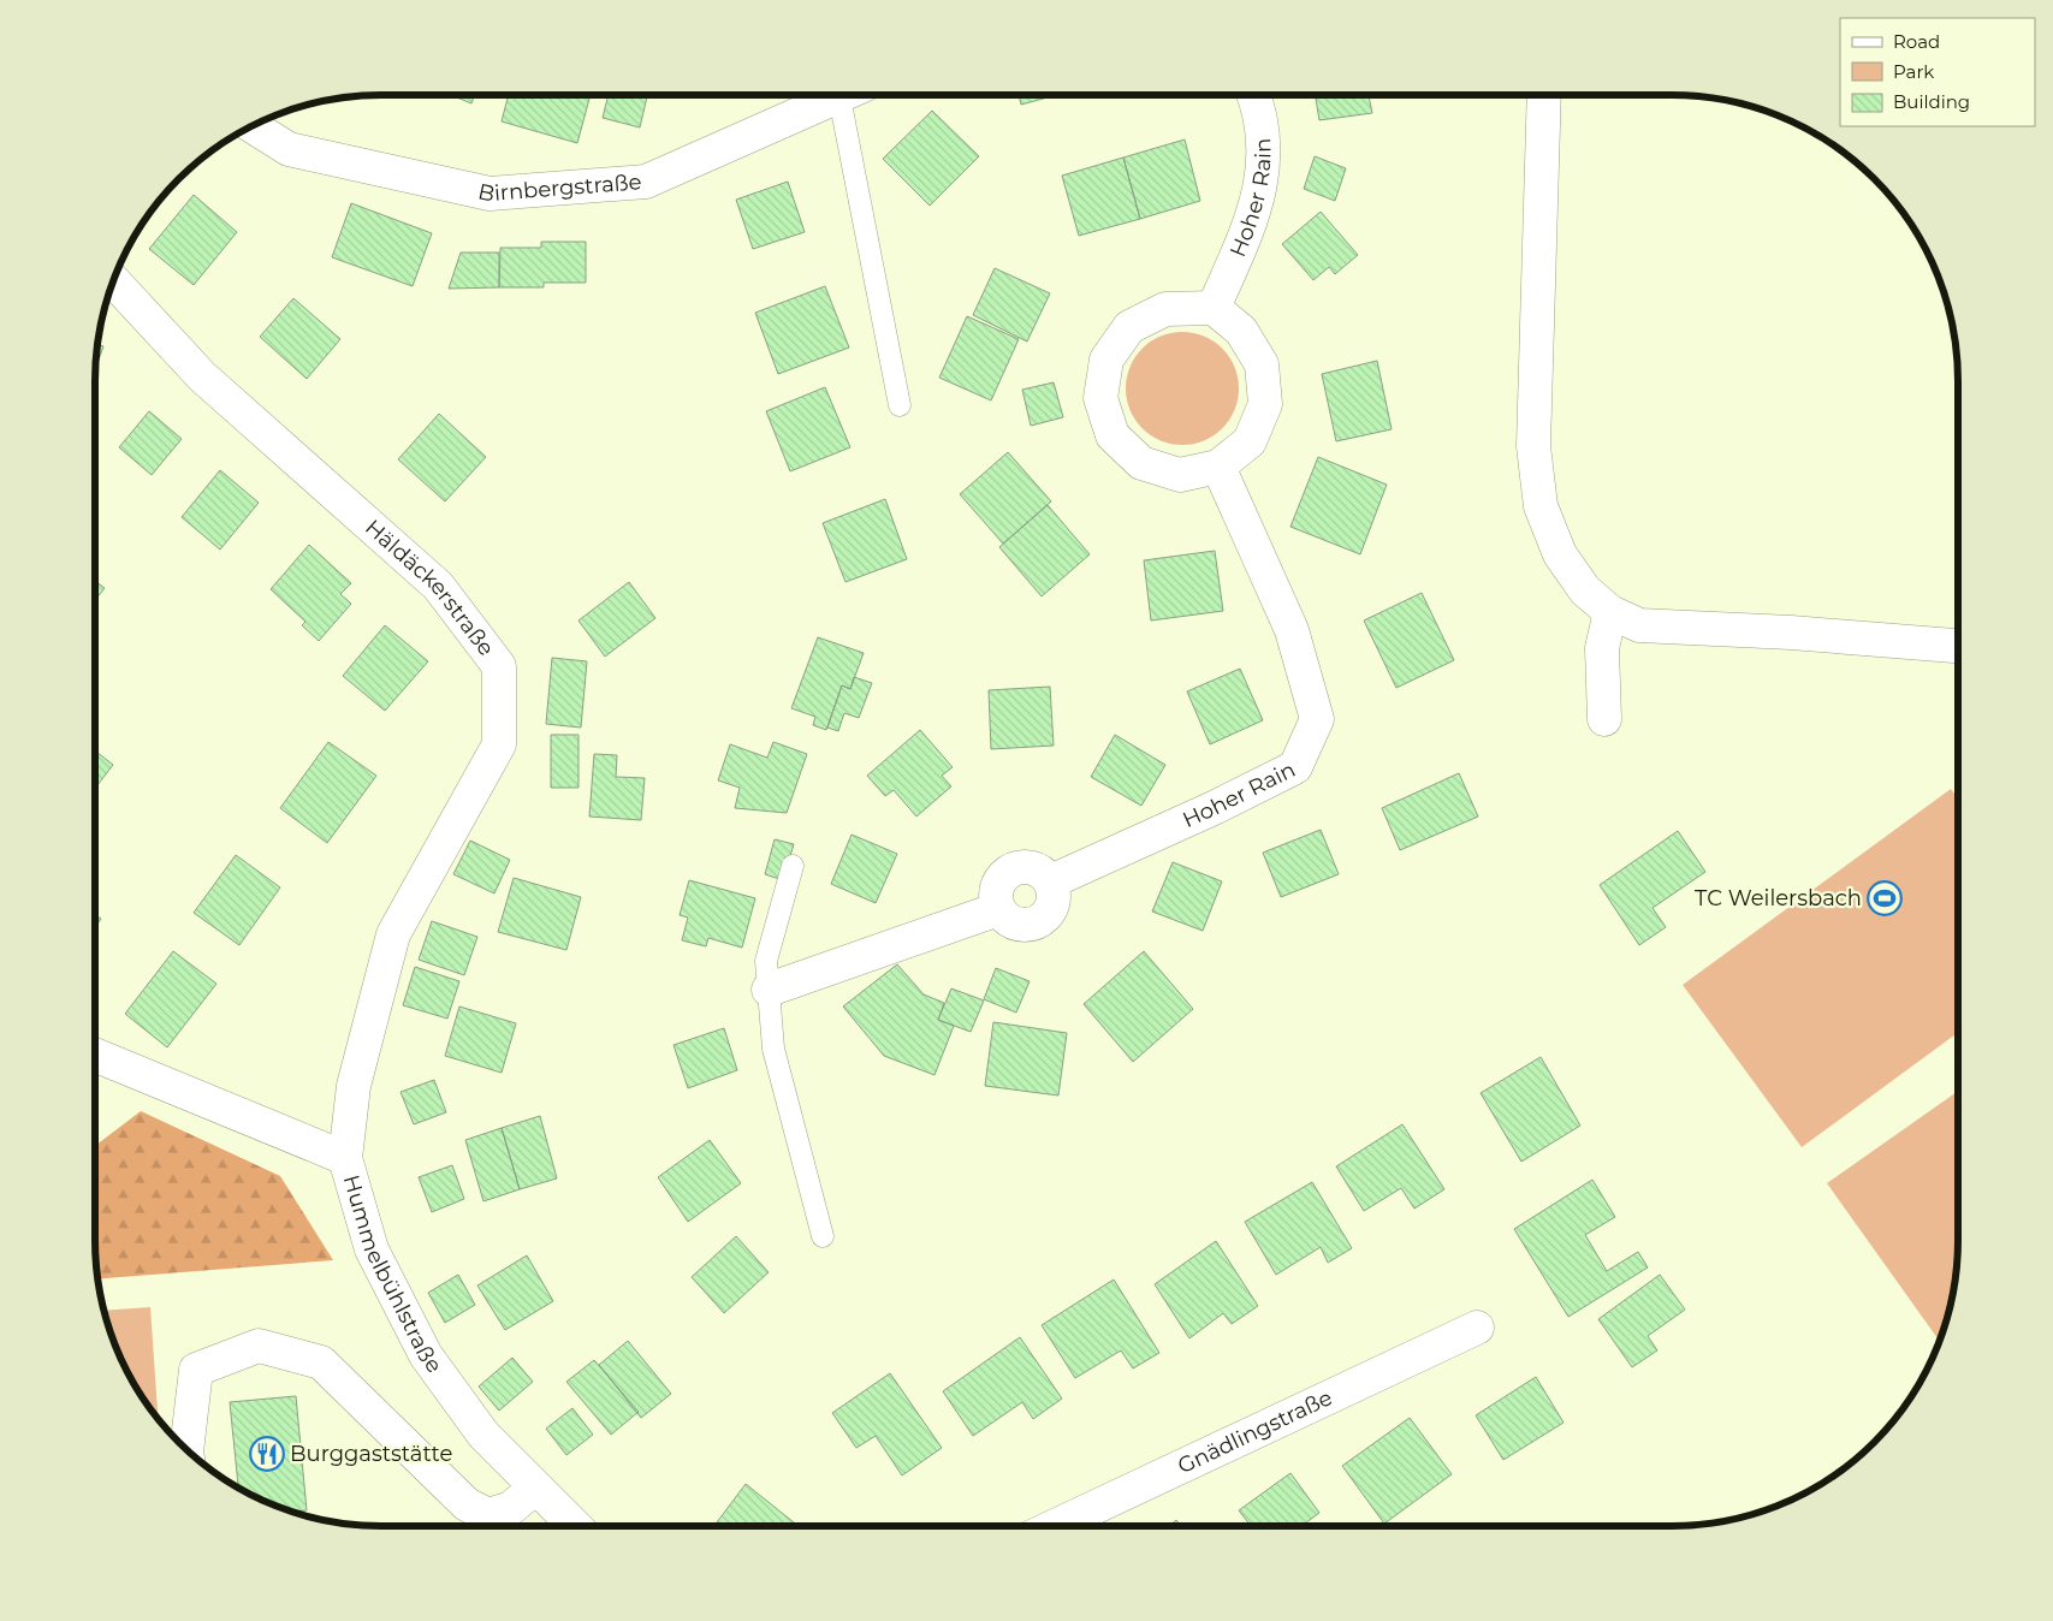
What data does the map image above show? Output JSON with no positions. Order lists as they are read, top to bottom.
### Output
{
  "streets": {
    "street": [
      "Birnbergstraße",
      "Hoher Rain",
      "Häldäckerstraße",
      "Hummelbühlstraße",
      "Gnädlingstraße"
    ]
  },
  "crossings": [
    ["Häldäckerstraße", "Hummelbühlstraße"]
  ],
  "places": {
    "sports": ["TC Weilersbach"],
    "restaurant": ["Burggaststätte"]
  },
  "legend": ["Road", "Park", "Building"]
}
